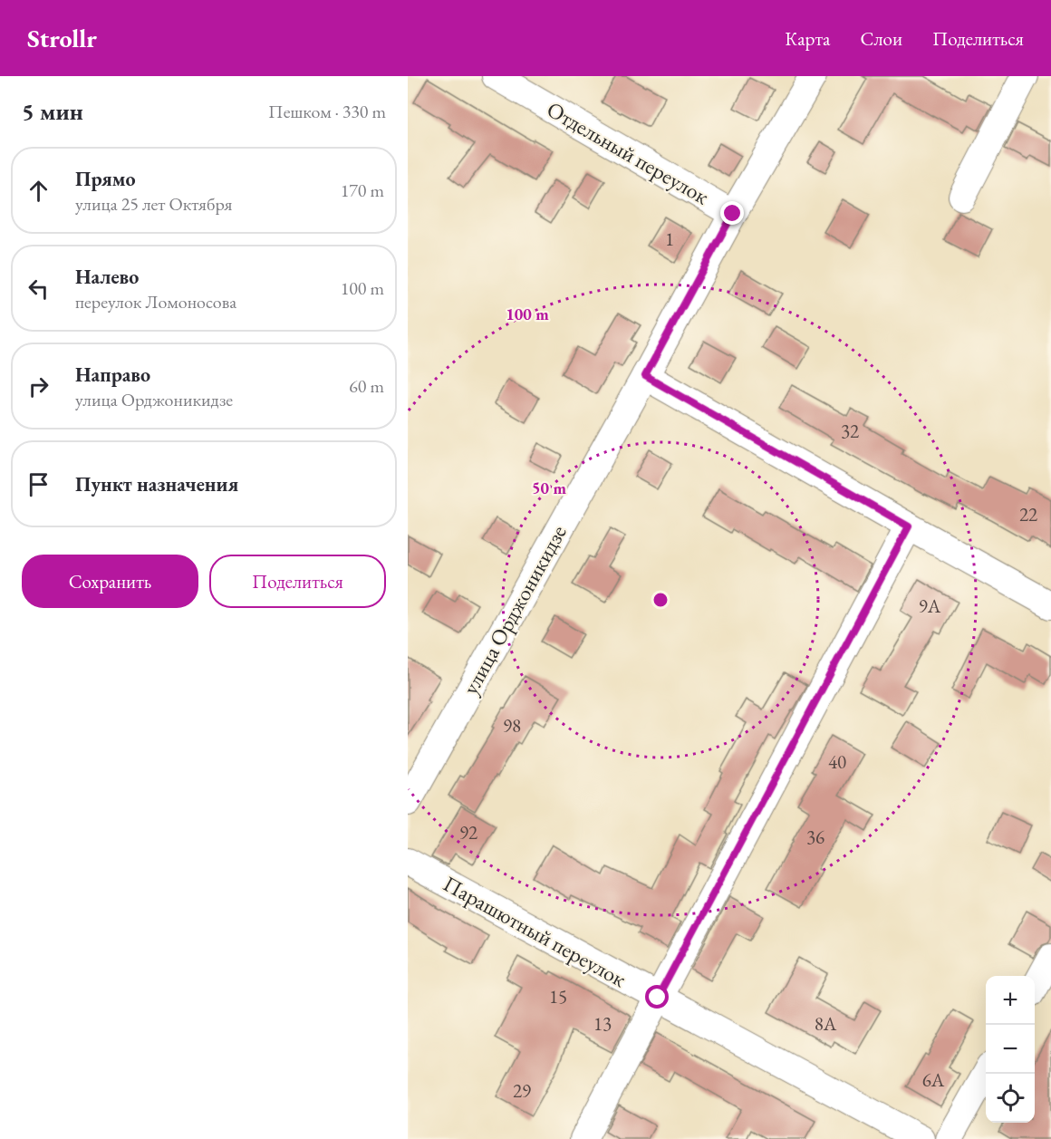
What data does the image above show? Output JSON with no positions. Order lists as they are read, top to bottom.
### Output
{
  "streets": {
    "street": ["Отдельный переулок", "улица Орджоникидзе", "Парашютный переулок"]
  },
  "crossings": [
    ["Отдельный переулок", "улица Орджоникидзе"]
  ],
  "house_numbers": [
    "1",
    "32",
    "22",
    "9А",
    "98",
    "40",
    "92",
    "36",
    "15",
    "13",
    "8А",
    "6А",
    "29"
  ],
  "page": {
    "header": "Strollr",
    "nav": ["Карта", "Слои", "Поделиться"],
    "heading": ["5 мин", "Пешком · 330 m"],
    "list": [
      ["Прямо", "улица 25 лет Октября", "170 m"],
      ["Налево", "переулок Ломоносова", "100 m"],
      ["Направо", "улица Орджоникидзе", "60 m"],
      "Пункт назначения"
    ],
    "buttons": ["Сохранить", "Поделиться"],
    "map_buttons": ["+", "−"]
  },
  "rings": ["100 m", "50 m"]
}
